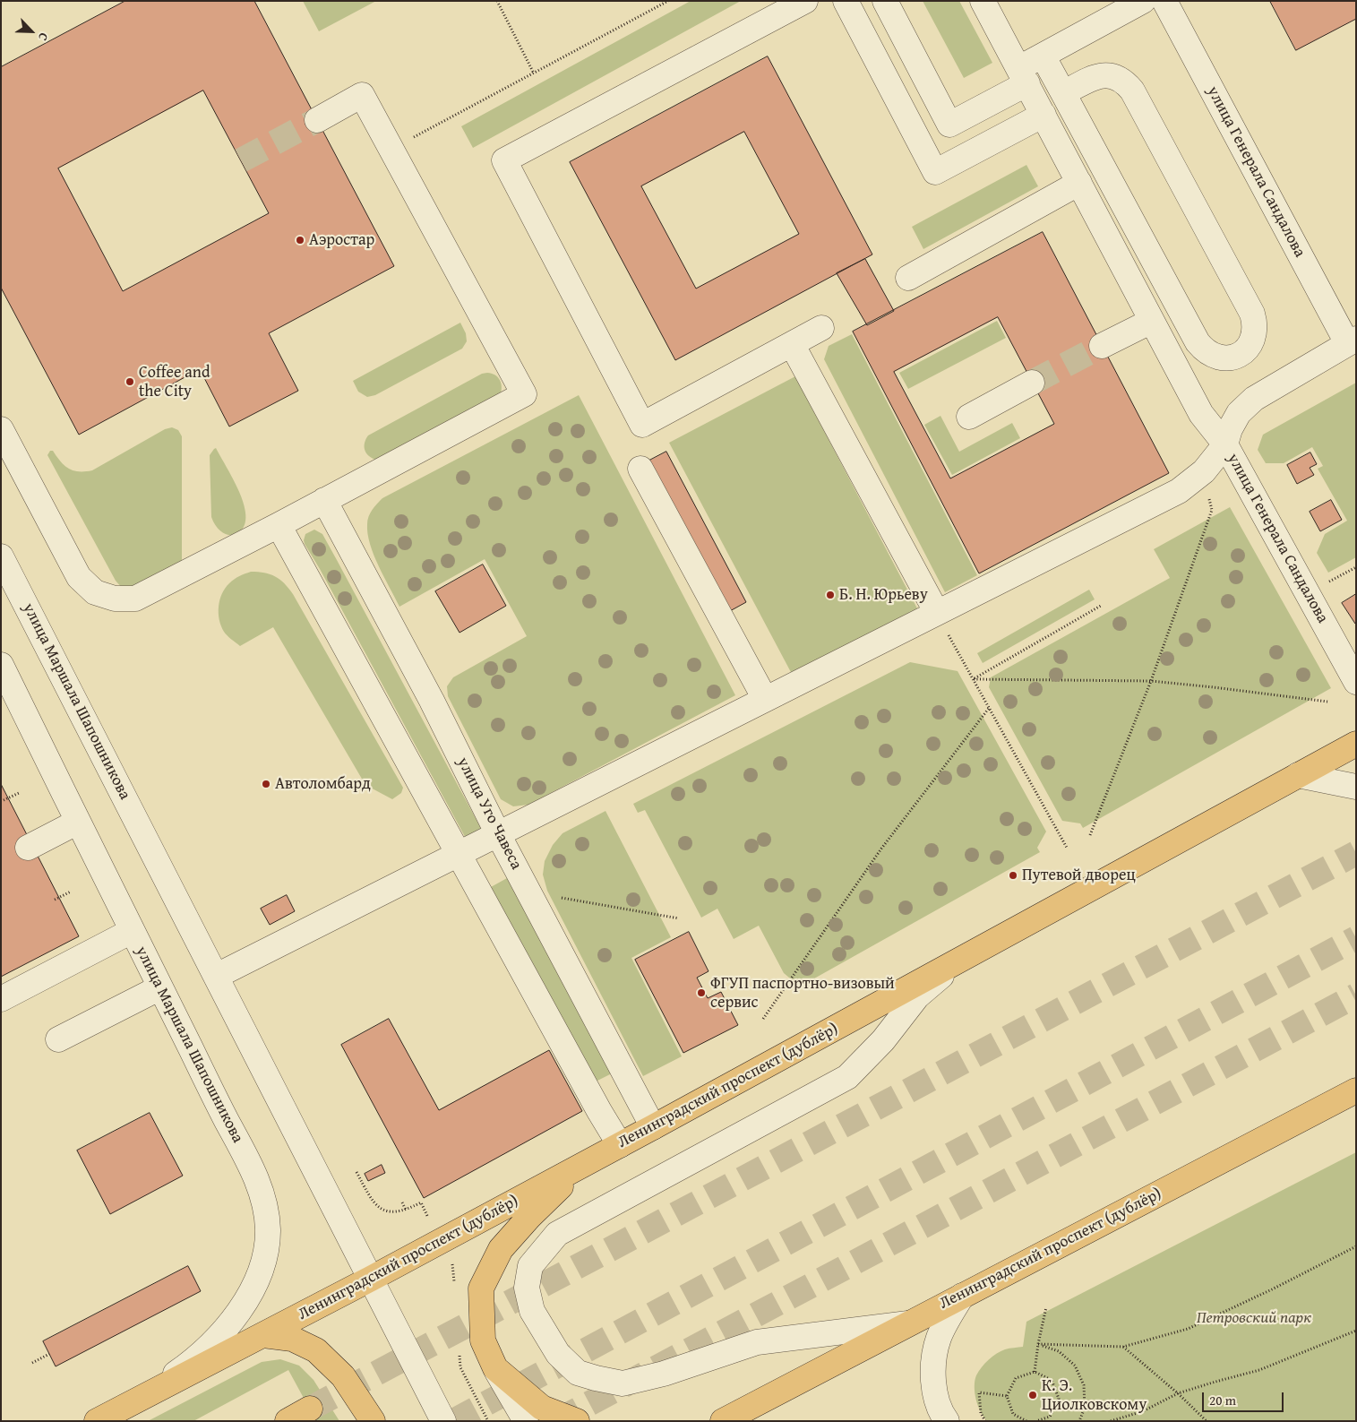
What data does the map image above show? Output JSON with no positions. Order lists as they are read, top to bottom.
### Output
{
  "streets": {
    "main road": ["Ленинградский проспект (дублёр)"],
    "street": ["улица Генерала Сандалова", "улица Маршала Шапошникова", "улица Уго Чавеса"]
  },
  "crossings": [
    ["улица Маршала Шапошникова", "Ленинградский проспект (дублёр)"],
    ["улица Уго Чавеса", "Ленинградский проспект (дублёр)"]
  ],
  "parks": ["Петровский парк"],
  "places": [
    "Аэростар",
    "Coffee and the City",
    "Б. Н. Юрьеву",
    "Автоломбард",
    "Путевой дворец",
    "ФГУП паспортно-визовый сервис",
    "К. Э. Циолковскому"
  ],
  "scale_bar": "20 m",
  "north": "bottom right"
}
